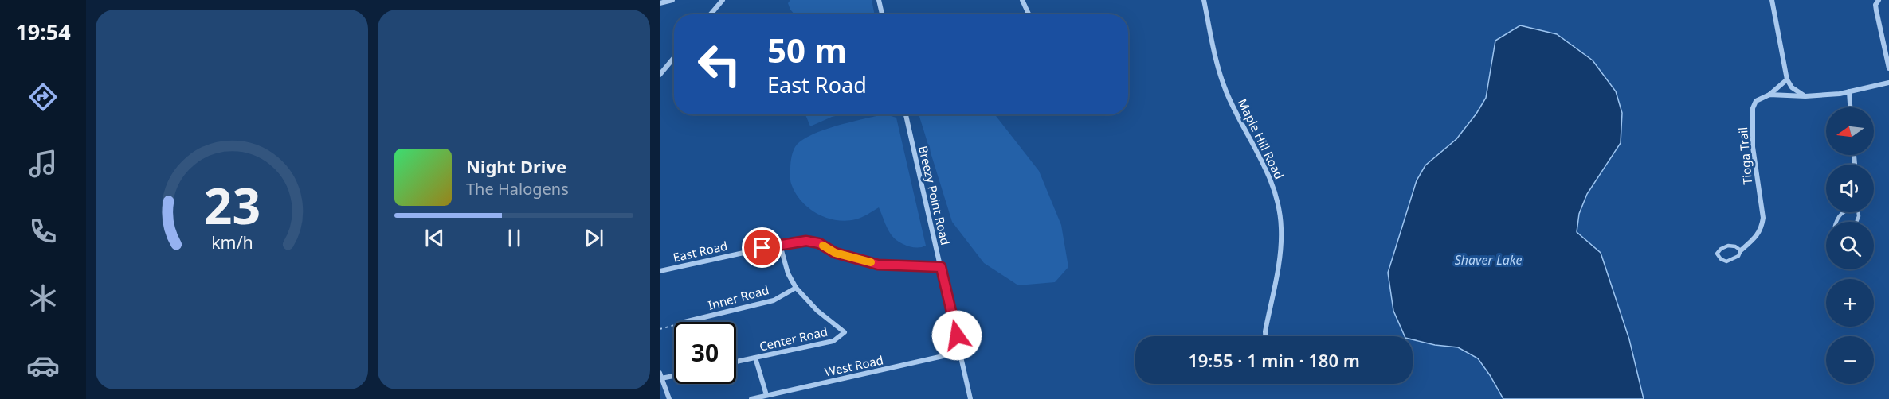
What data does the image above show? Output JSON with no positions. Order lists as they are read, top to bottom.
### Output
{
  "streets": {
    "street": [
      "Maple Hill Road",
      "Tioga Trail",
      "Breezy Point Road",
      "East Road",
      "Inner Road",
      "Center Road",
      "West Road"
    ]
  },
  "crossings": [
    ["Breezy Point Road", "East Road"],
    ["Breezy Point Road", "West Road"],
    ["Inner Road", "Center Road"]
  ],
  "water": ["Shaver Lake"],
  "north": "left",
  "page": {
    "tabs": "19:54",
    "turn": ["50 m", "East Road"],
    "map_buttons": ["+", "−"],
    "song": ["Night Drive", "The Halogens"],
    "limit": "30",
    "trip": "19:55 · 1 min · 180 m",
    "gauge": ["23", "km/h"]
  }
}
